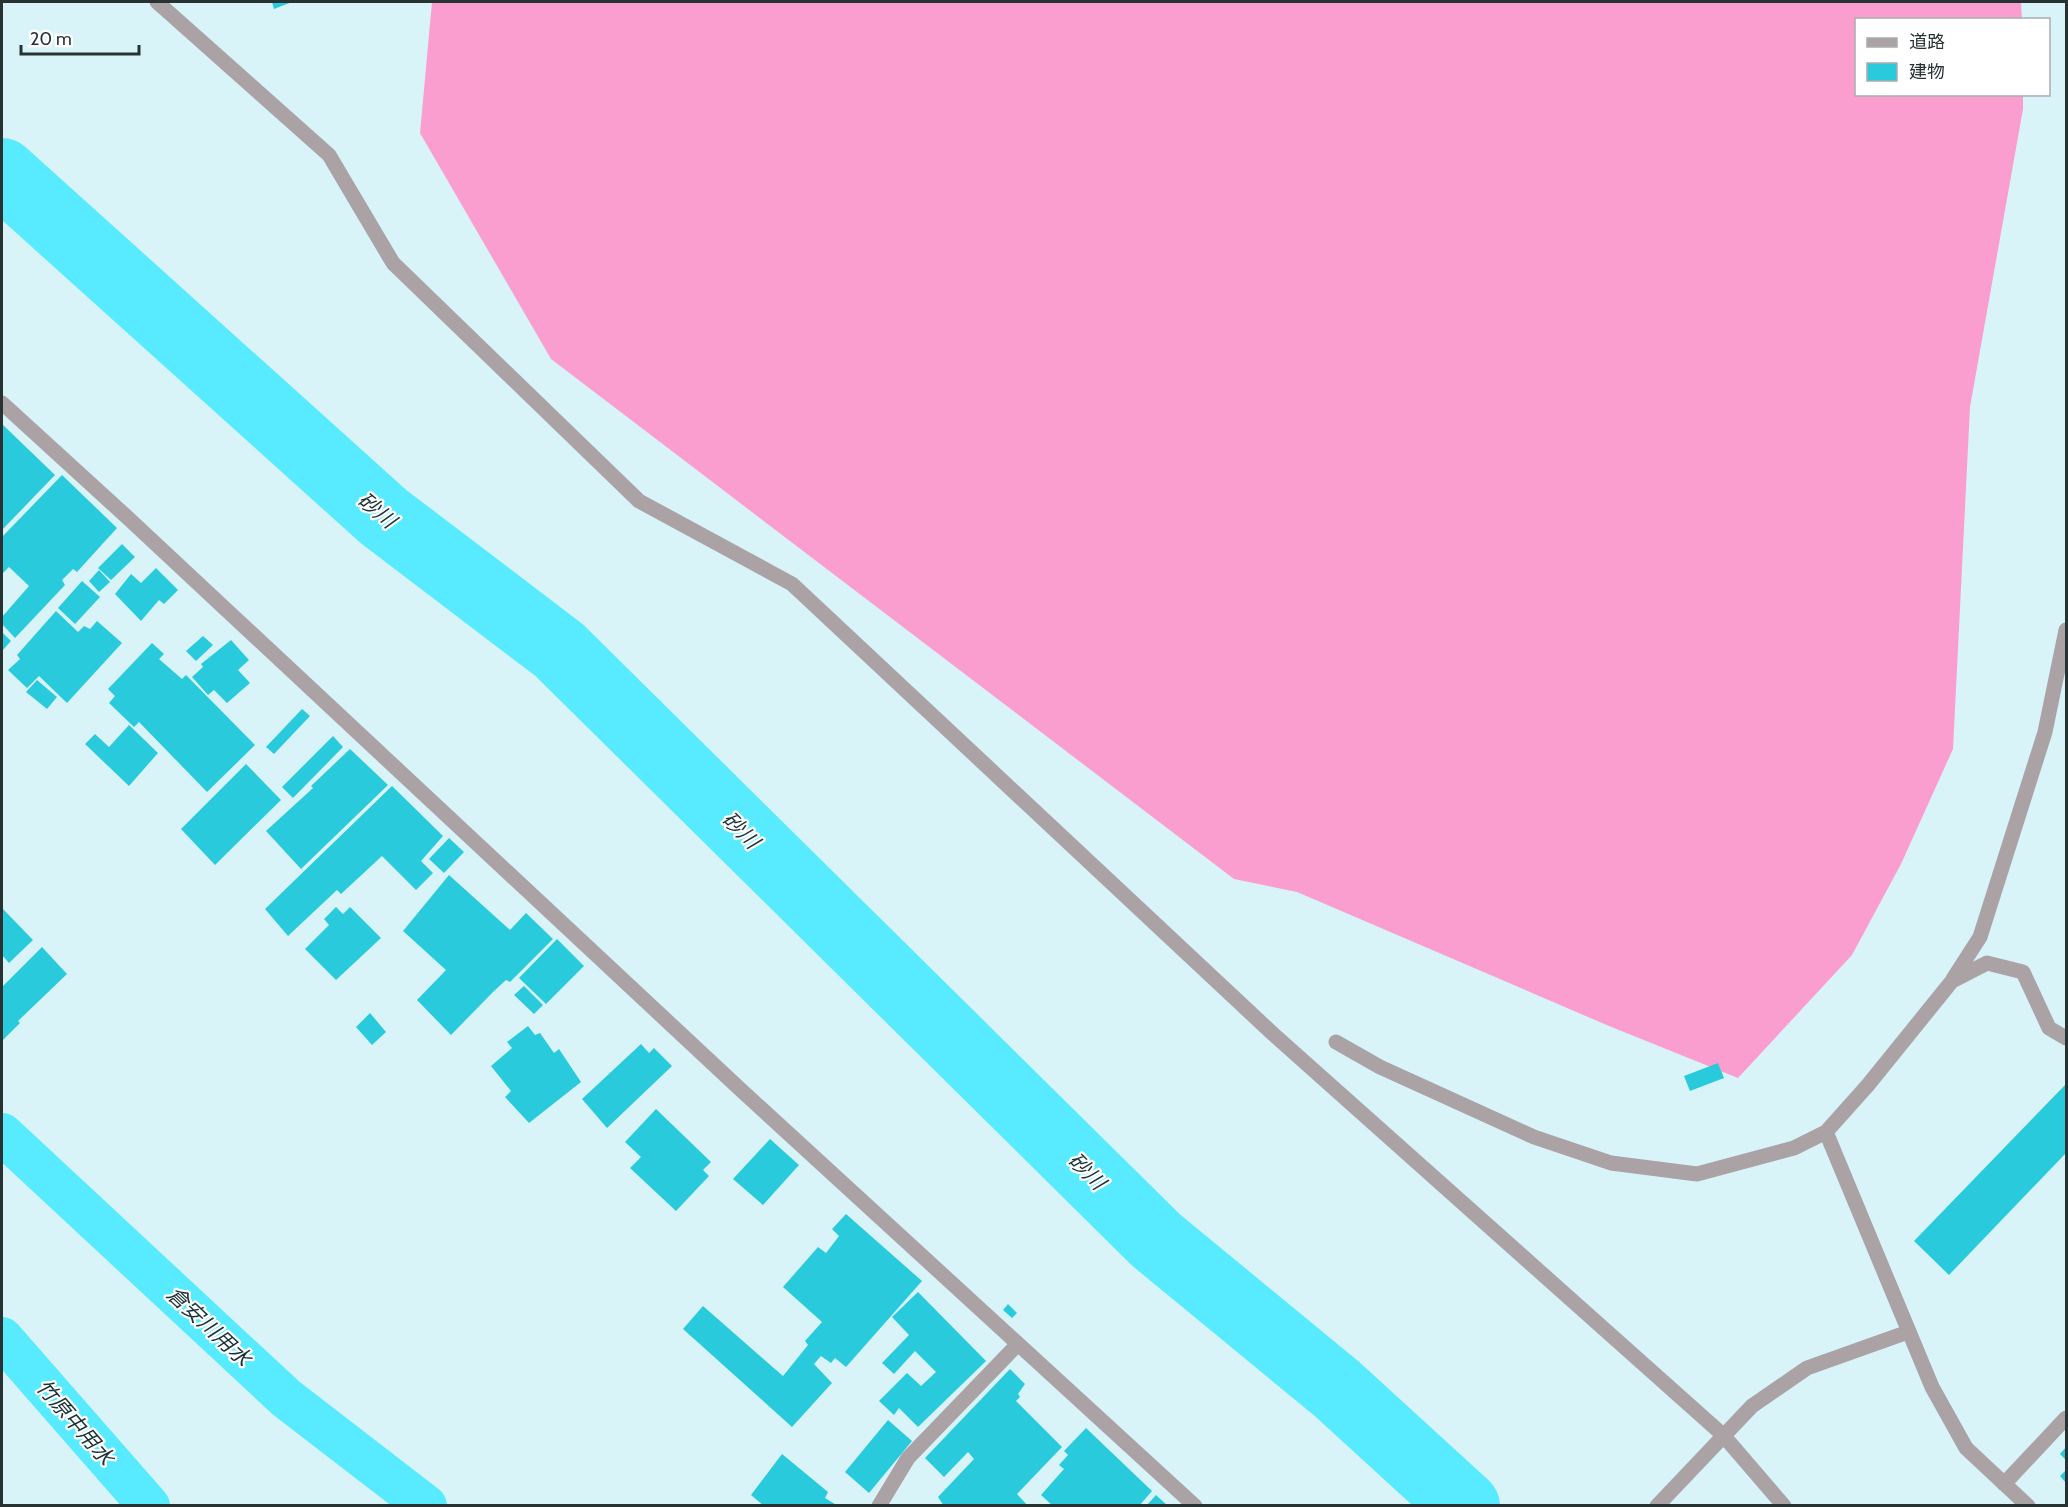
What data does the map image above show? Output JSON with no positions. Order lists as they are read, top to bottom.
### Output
{
  "water": ["砂川", "倉安川用水", "竹原中用水"],
  "legend": ["道路", "建物"],
  "scale_bar": "20 m"
}
